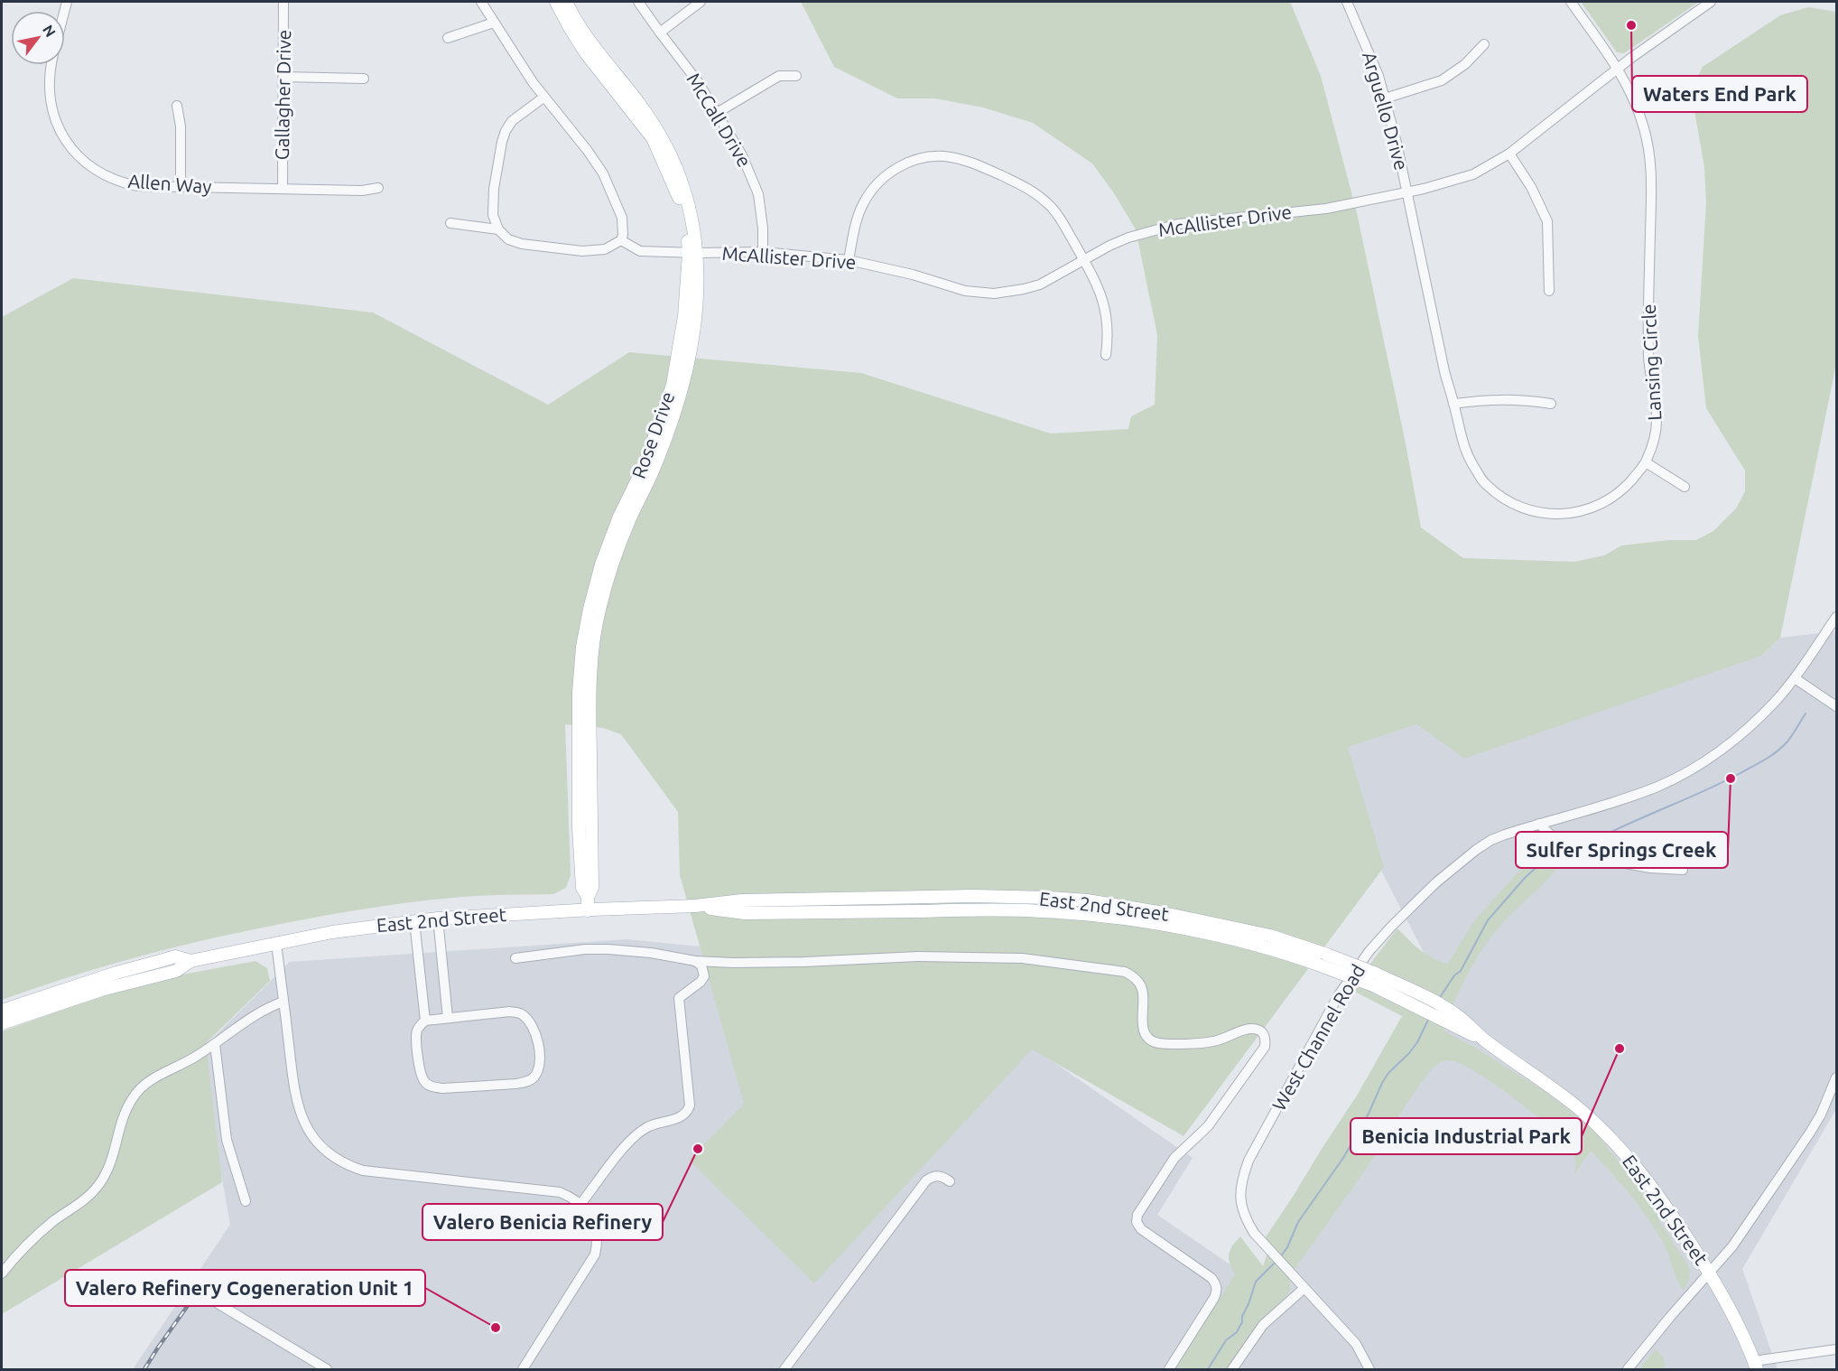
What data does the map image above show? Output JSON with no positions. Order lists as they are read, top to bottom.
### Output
{
  "streets": {
    "main road": ["Rose Drive", "East 2nd Street"],
    "street": [
      "Gallagher Drive",
      "Arguello Drive",
      "McCall Drive",
      "Allen Way",
      "McAllister Drive",
      "Lansing Circle",
      "West Channel Road"
    ]
  },
  "crossings": [
    ["Gallagher Drive", "Allen Way"],
    ["Arguello Drive", "McAllister Drive"],
    ["Arguello Drive", "Lansing Circle"],
    ["McCall Drive", "McAllister Drive"],
    ["McAllister Drive", "Lansing Circle"],
    ["McAllister Drive", "Rose Drive"],
    ["Rose Drive", "East 2nd Street"]
  ],
  "places": [
    "Waters End Park",
    "Sulfer Springs Creek",
    "Benicia Industrial Park",
    "Valero Benicia Refinery",
    "Valero Refinery Cogeneration Unit 1"
  ],
  "north": "top right"
}
